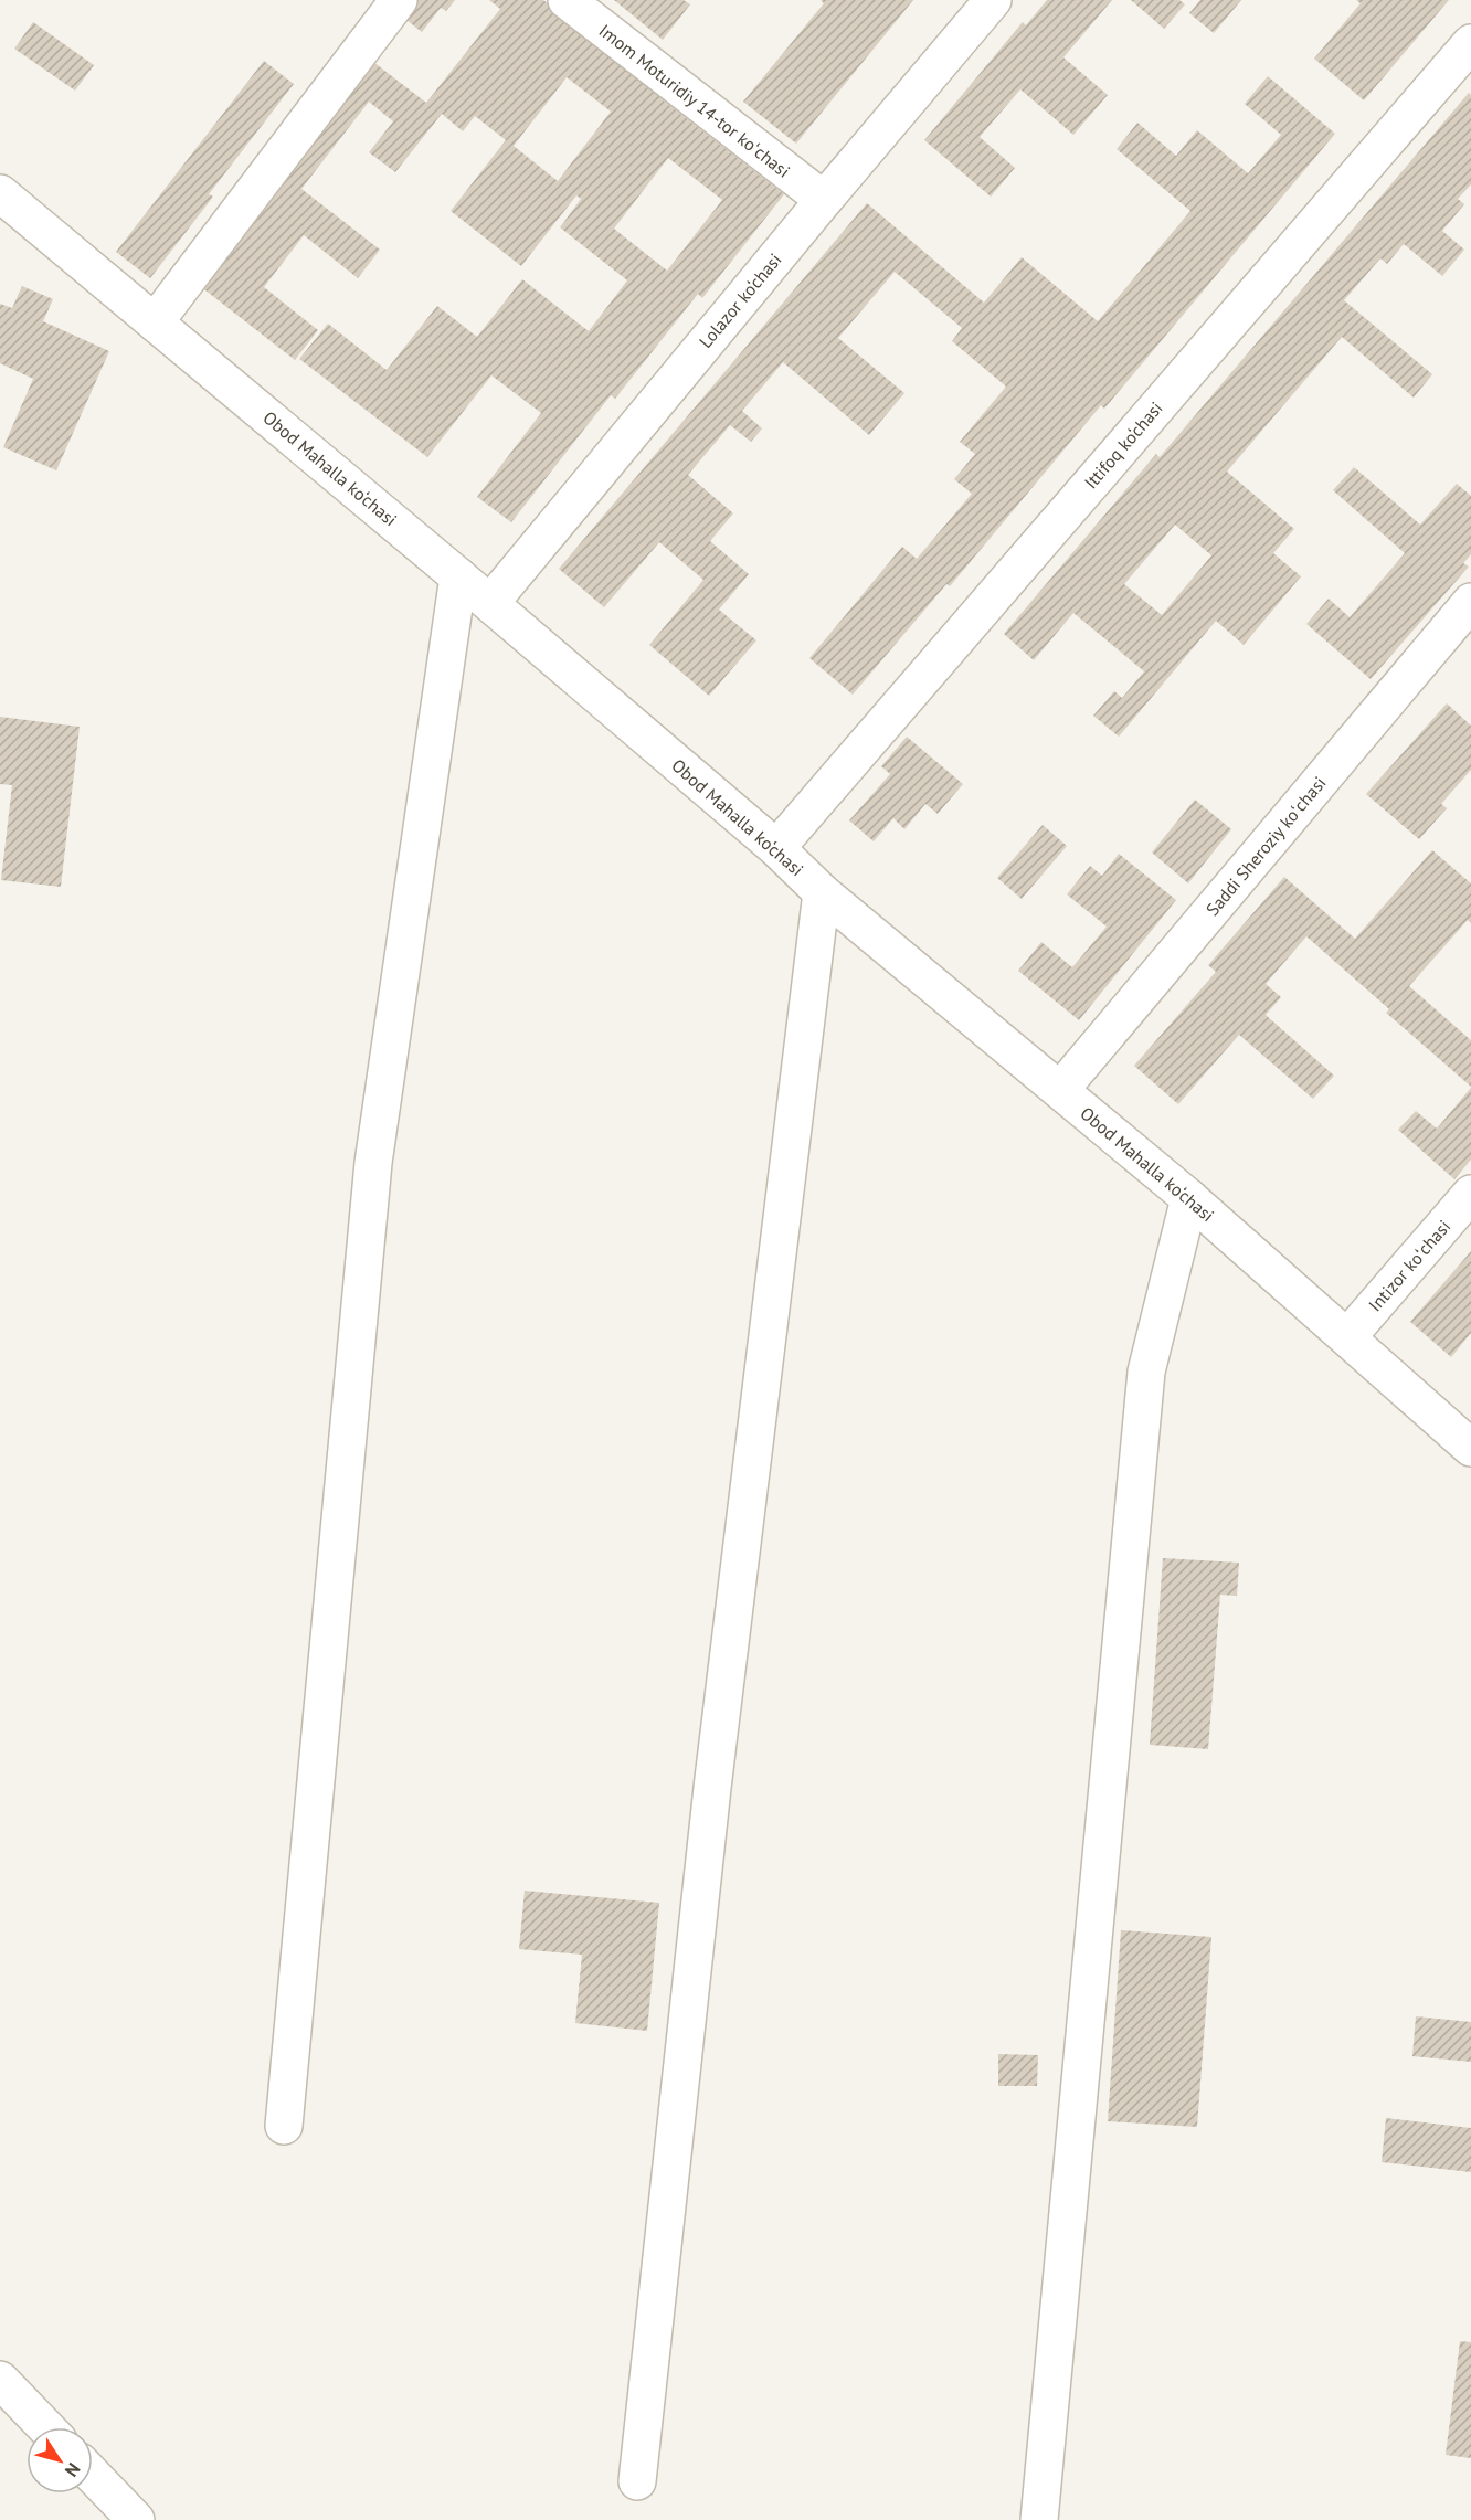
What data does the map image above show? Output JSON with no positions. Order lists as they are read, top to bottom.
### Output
{
  "streets": {
    "street": [
      "Imom Moturidiy 14-tor koʻchasi",
      "Lolazor ko‘chasi",
      "Ittifoq ko‘chasi",
      "Obod Mahalla ko‘chasi",
      "Saddi Sheroziy koʻchasi",
      "Intizor koʻchasi"
    ]
  },
  "crossings": [
    ["Imom Moturidiy 14-tor koʻchasi", "Lolazor ko‘chasi"],
    ["Lolazor ko‘chasi", "Obod Mahalla ko‘chasi"],
    ["Ittifoq ko‘chasi", "Obod Mahalla ko‘chasi"],
    ["Obod Mahalla ko‘chasi", "Saddi Sheroziy koʻchasi"],
    ["Obod Mahalla ko‘chasi", "Intizor koʻchasi"]
  ],
  "north": "bottom right"
}
